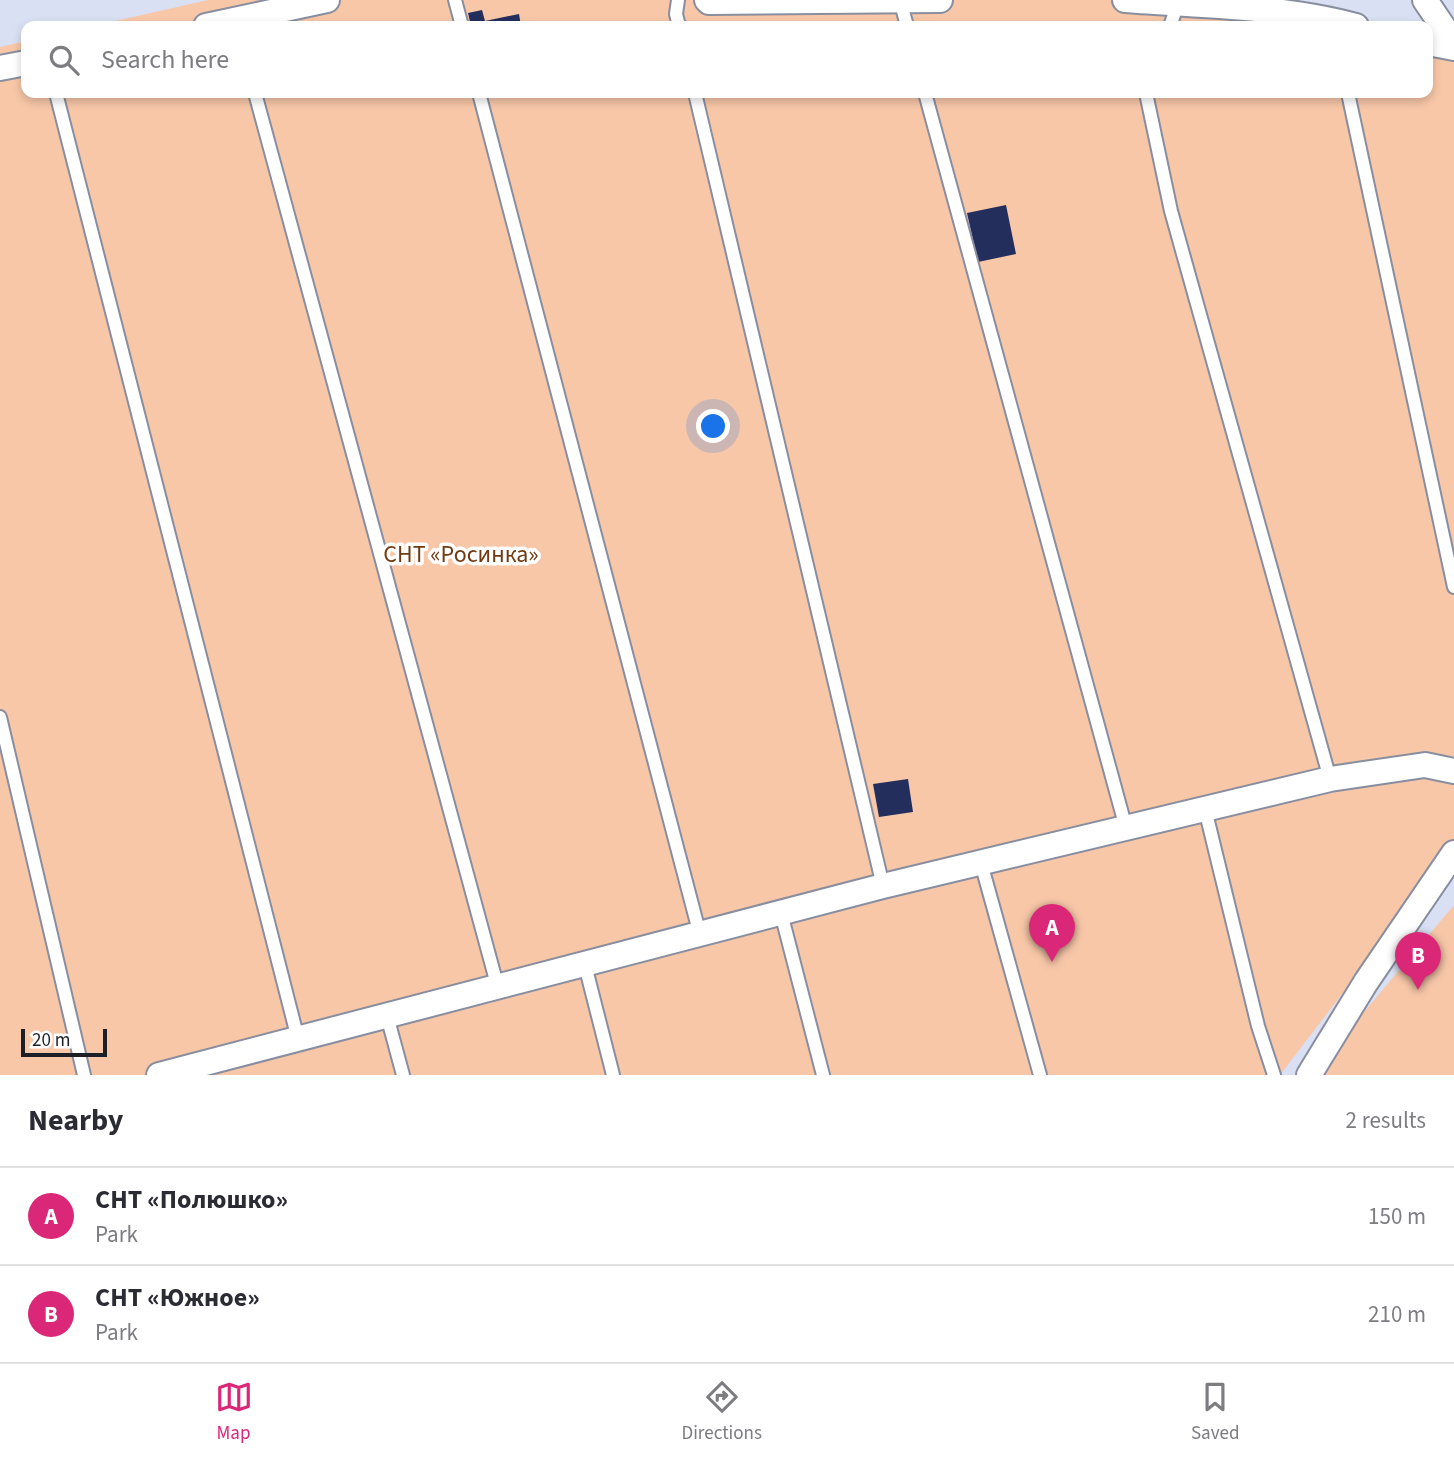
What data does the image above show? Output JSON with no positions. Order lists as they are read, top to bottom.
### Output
{
  "parks": ["СНТ «Росинка»"],
  "scale_bar": "20 m",
  "page": {
    "search": "Search here",
    "pins": ["A", "B"],
    "scale": "20 m",
    "heading": ["Nearby", "2 results"],
    "list": [
      {
        "mark": "A",
        "name": "СНТ «Полюшко»",
        "note": "Park",
        "value": "150 m"
      },
      {
        "mark": "B",
        "name": "СНТ «Южное»",
        "note": "Park",
        "value": "210 m"
      }
    ],
    "nav": ["Map", "Directions", "Saved"]
  }
}
